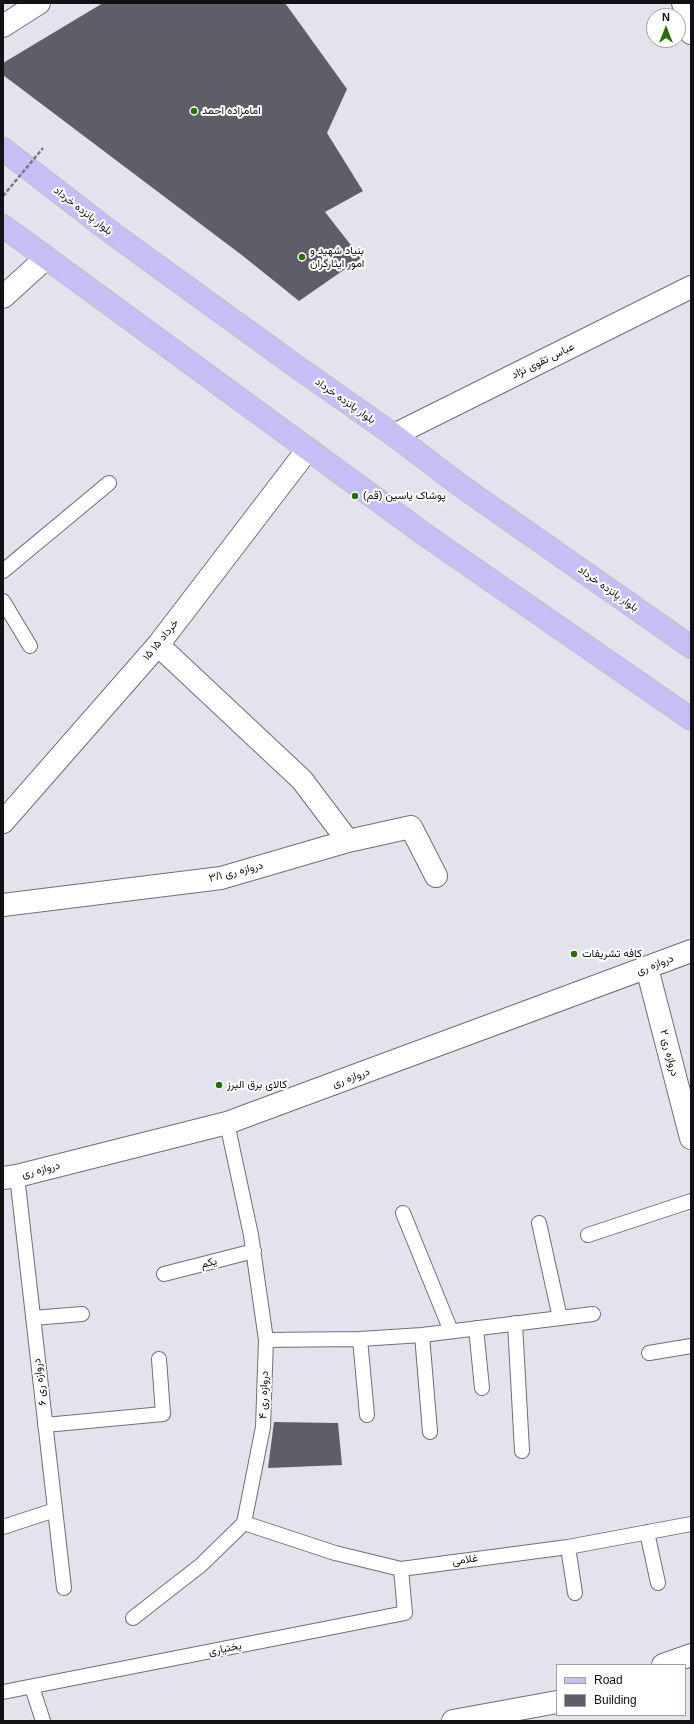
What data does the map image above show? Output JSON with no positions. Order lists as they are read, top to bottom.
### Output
{
  "streets": {
    "main road": ["بلوار پانزده خرداد"],
    "street": [
      "عباس تقوی نژاد",
      "۱۵ خرداد ۱۵",
      "دروازه ری ۳/۱",
      "دروازه ری",
      "دروازه ری ۲"
    ],
    "lane": [
      "یکم",
      "دروازه ری ۶",
      "دروازه ری ۴",
      "غلامی",
      "بختیاری"
    ]
  },
  "crossings": [
    ["بلوار پانزده خرداد", "عباس تقوی نژاد"],
    ["دروازه ری", "دروازه ری ۲"],
    ["دروازه ری", "دروازه ری ۶"],
    ["دروازه ری", "دروازه ری ۴"],
    ["یکم", "دروازه ری ۴"],
    ["دروازه ری ۴", "غلامی"],
    ["غلامی", "بختیاری"]
  ],
  "places": [
    "امامزاده احمد",
    "بنیاد شهید و امور ایثارگران",
    "پوشاک یاسین (قم)",
    "کافه تشریفات",
    "کالای برق البرز"
  ],
  "legend": ["Road", "Building"],
  "north": "top"
}
